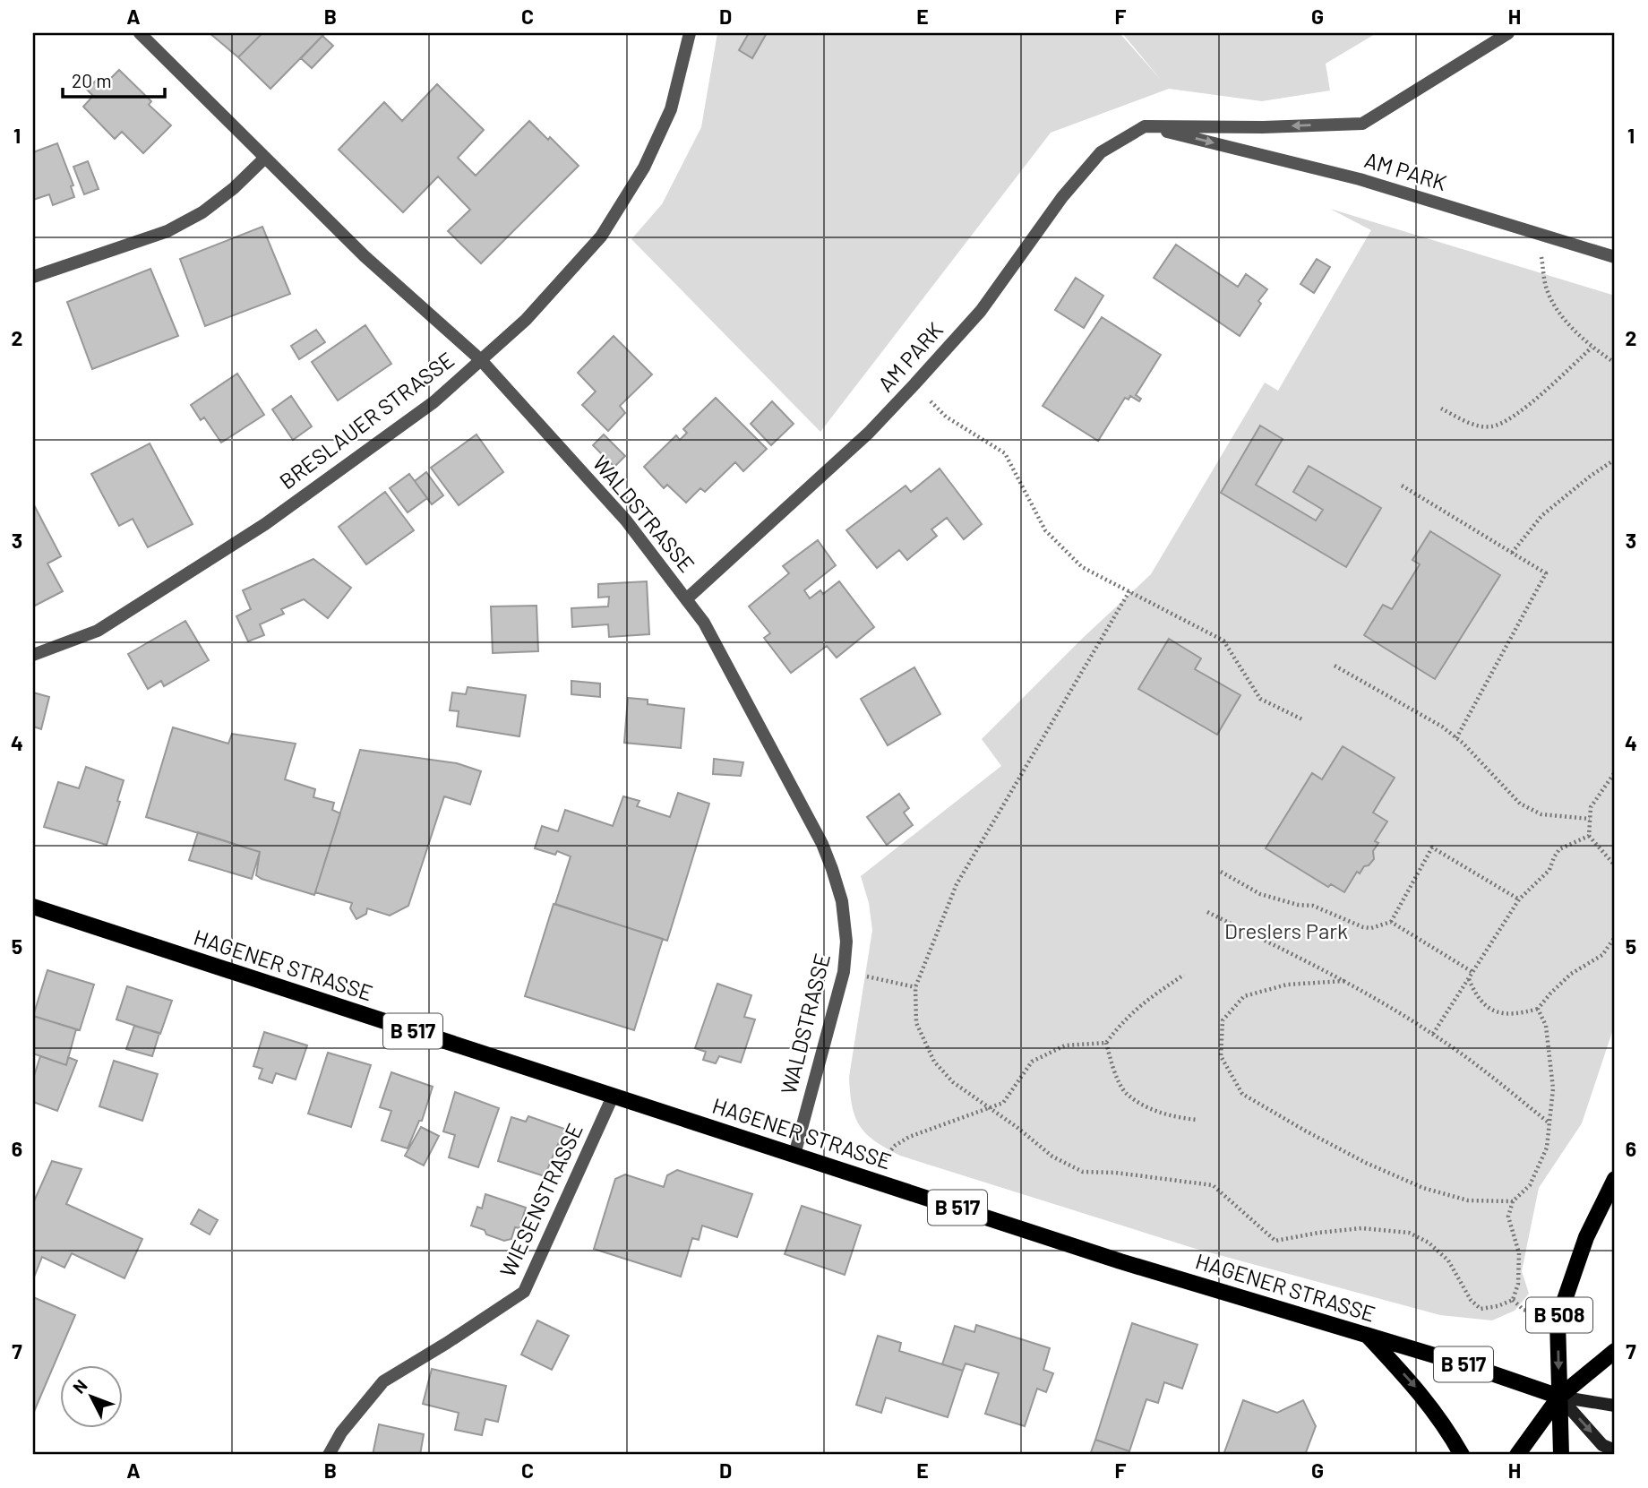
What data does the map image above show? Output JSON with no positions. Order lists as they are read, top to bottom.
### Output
{
  "streets": {
    "main road": ["HAGENER STRASSE", "B 517", "B 508"],
    "street": [
      "AM PARK",
      "BRESLAUER STRASSE",
      "WALDSTRASSE",
      "WIESENSTRASSE"
    ]
  },
  "crossings": [
    ["AM PARK", "WALDSTRASSE"],
    ["BRESLAUER STRASSE", "WALDSTRASSE"],
    ["WALDSTRASSE", "HAGENER STRASSE"],
    ["HAGENER STRASSE", "B 517"],
    ["HAGENER STRASSE", "WIESENSTRASSE"],
    ["HAGENER STRASSE", "B 508"]
  ],
  "parks": ["Dreslers Park"],
  "scale_bar": "20 m",
  "north": "top left",
  "grid": {
    "columns": [
      "A",
      "B",
      "C",
      "D",
      "E",
      "F",
      "G",
      "H"
    ],
    "rows": [
      "1",
      "2",
      "3",
      "4",
      "5",
      "6",
      "7"
    ]
  }
}
